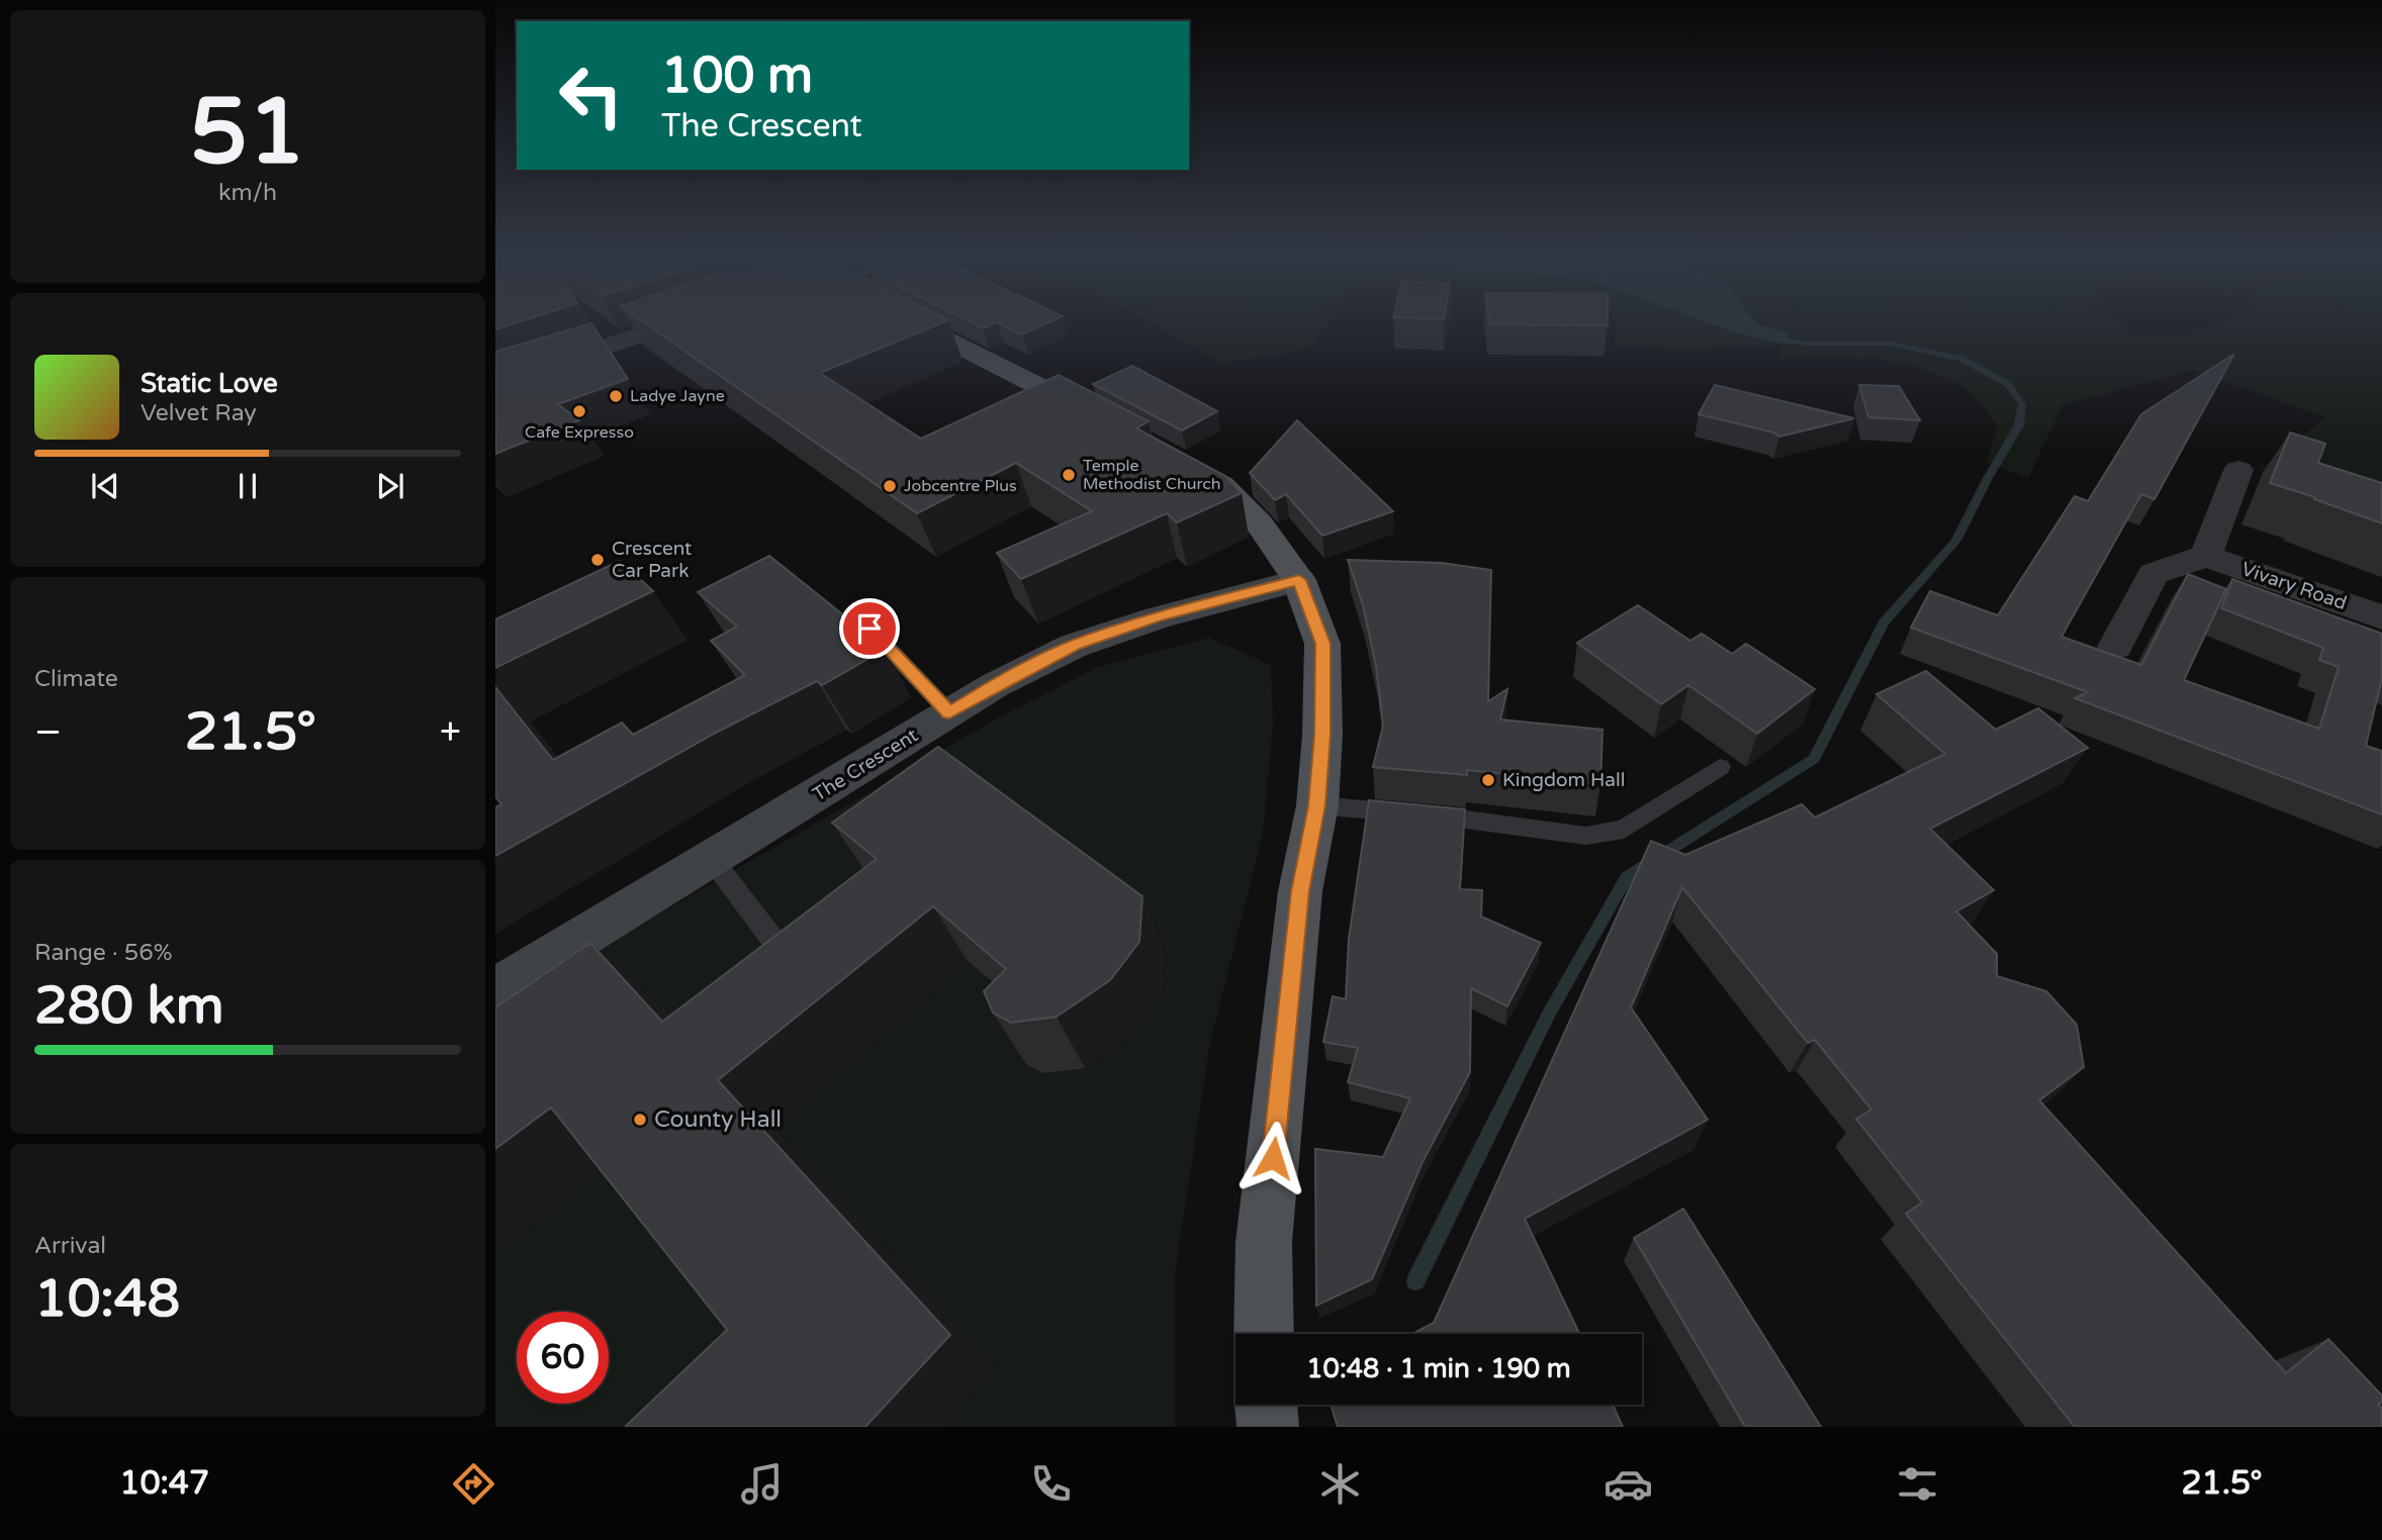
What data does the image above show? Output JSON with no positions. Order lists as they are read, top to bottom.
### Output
{
  "streets": {
    "street": ["Vivary Road", "The Crescent"]
  },
  "places": [
    "Ladye Jayne",
    "Cafe Expresso",
    "Temple Methodist Church",
    "Jobcentre Plus",
    "Crescent Car Park",
    "Kingdom Hall",
    "County Hall"
  ],
  "page": {
    "tile": [
      ["51", "km/h"],
      "Climate",
      ["Range · 56%", "280 km"],
      ["Arrival", "10:48"]
    ],
    "turn": ["100 m", "The Crescent"],
    "song": ["Static Love", "Velvet Ray"],
    "heat": ["−", "21.5°", "+"],
    "limit": "60",
    "trip": "10:48 · 1 min · 190 m",
    "tabs": ["10:47", "21.5°"]
  }
}
